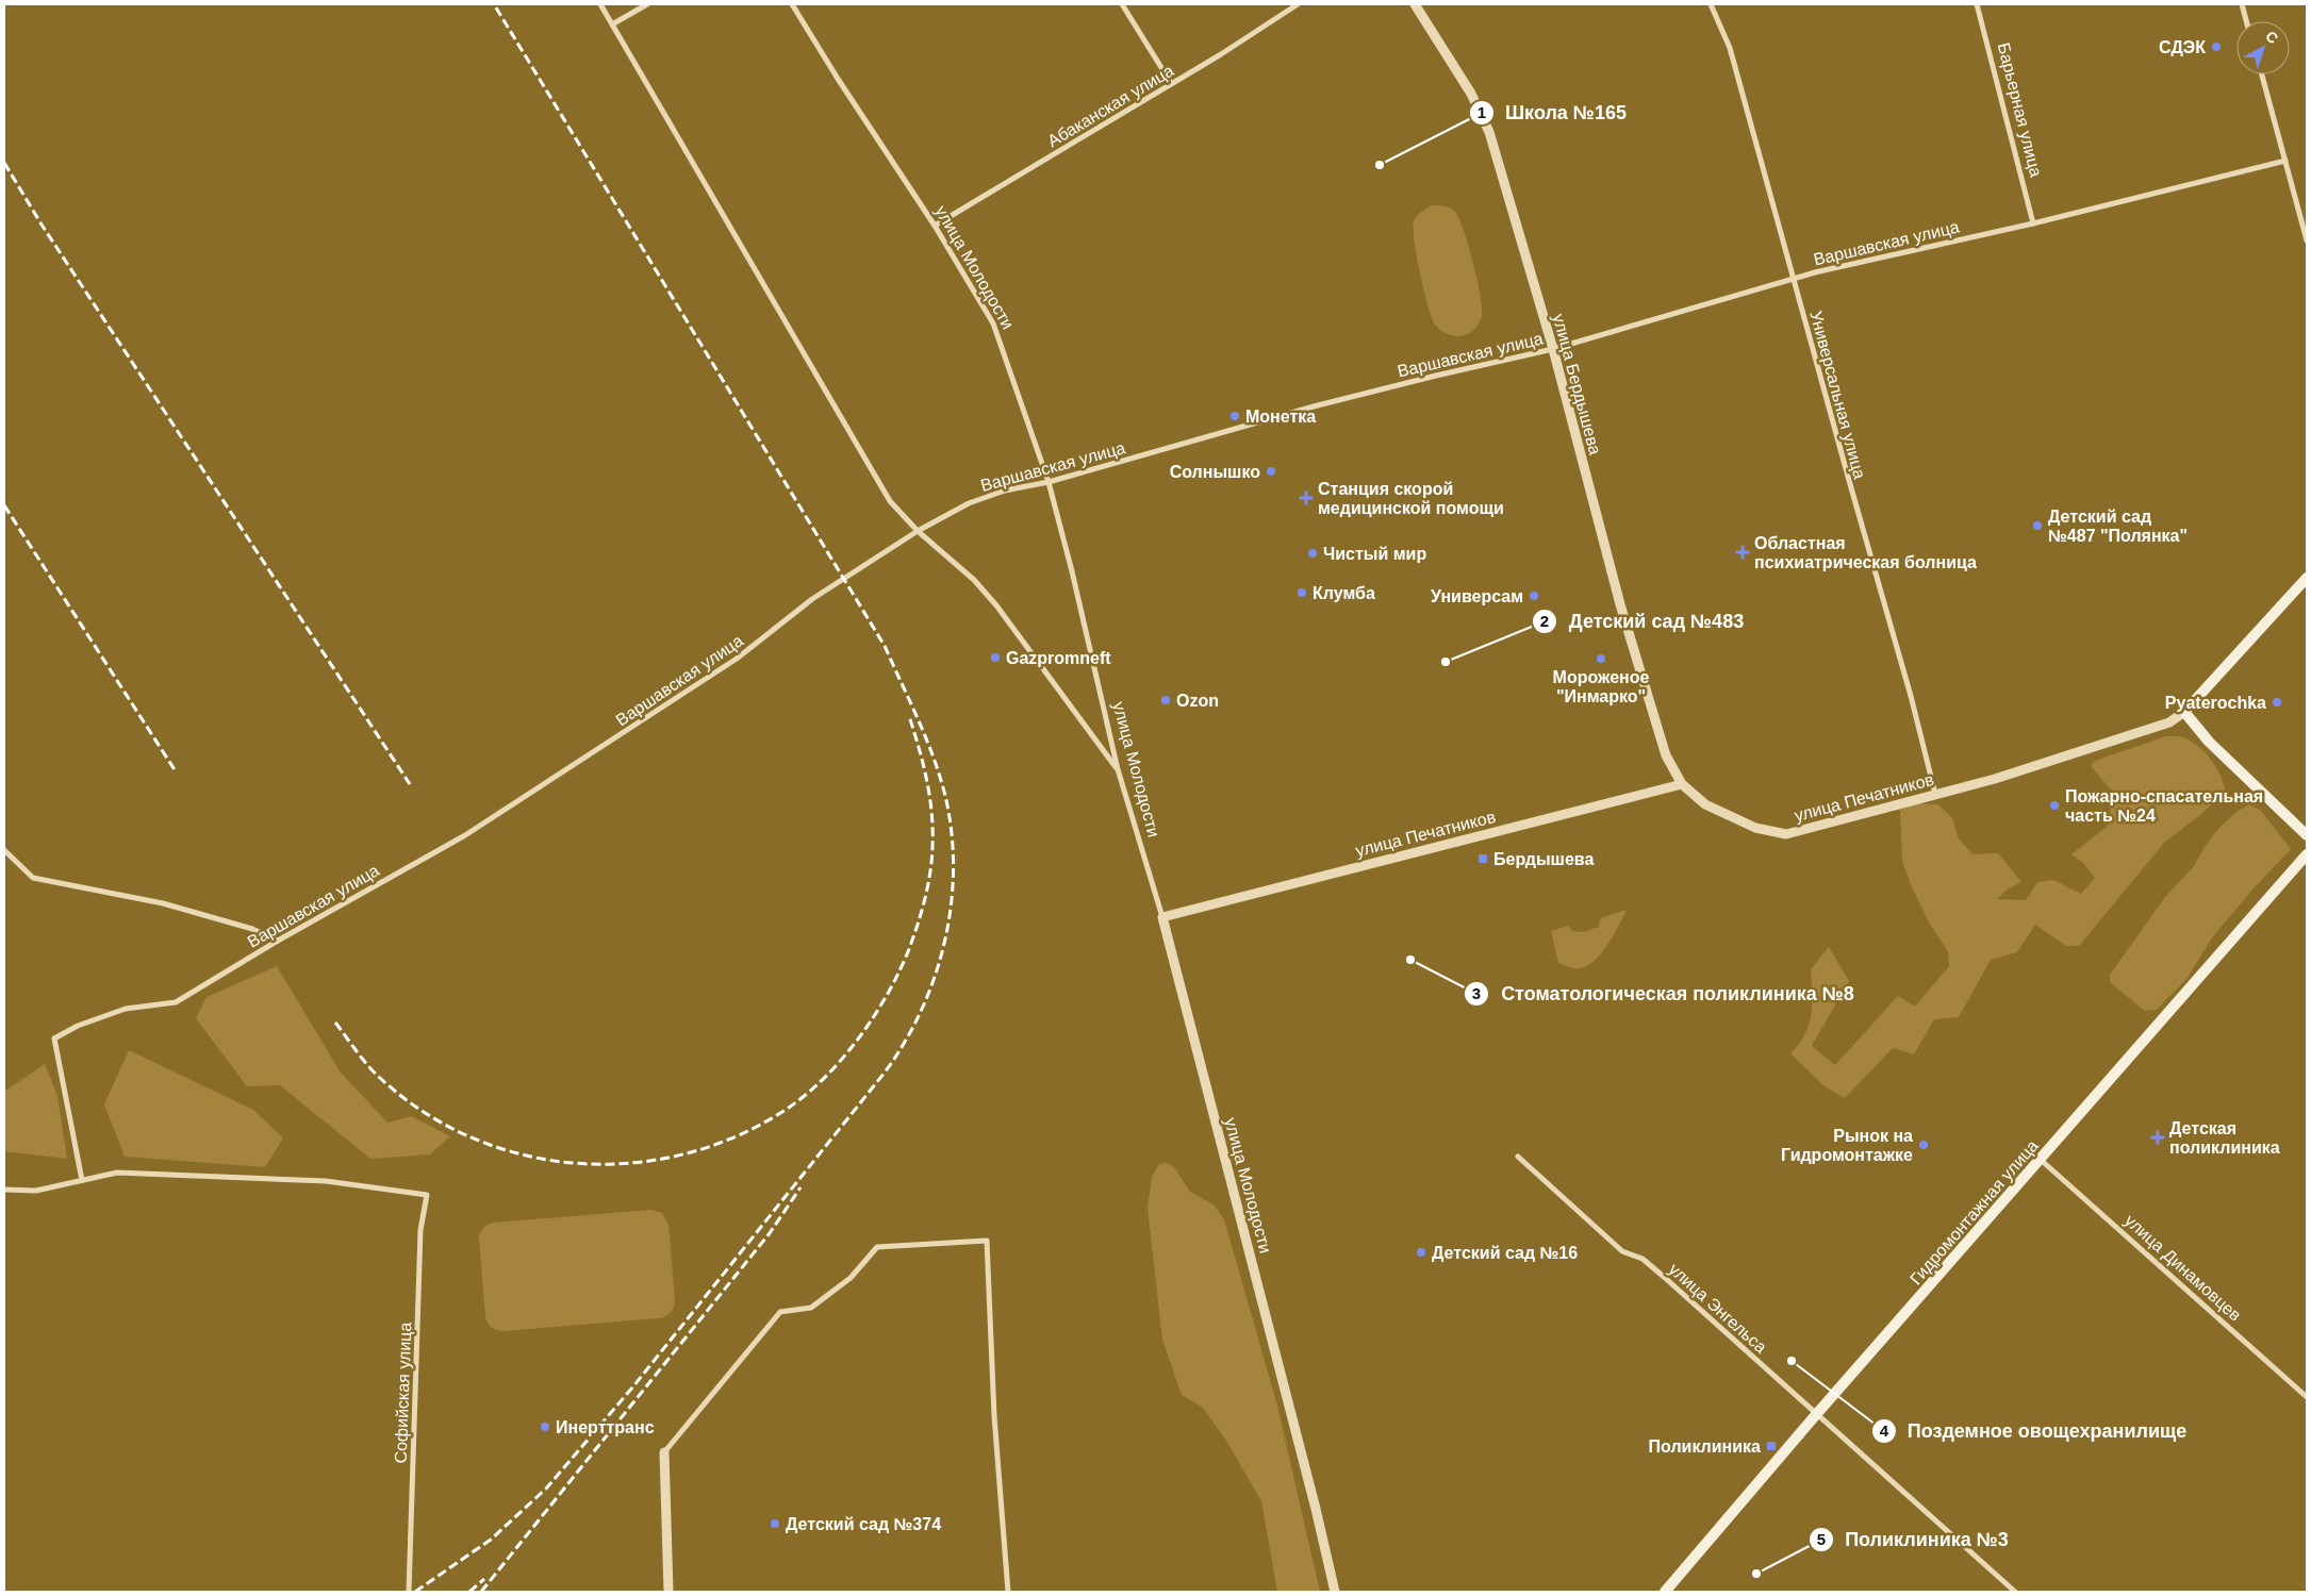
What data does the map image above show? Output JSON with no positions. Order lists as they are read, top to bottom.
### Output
{
  "streets": {
    "main road": ["улица Печатников", "Гидромонтажная улица"],
    "street": [
      "Абаканская улица",
      "Барьерная улица",
      "Варшавская улица",
      "улица Молодости",
      "улица Бердышева",
      "Универсальная улица",
      "улица Динамовцев",
      "улица Энгельса",
      "Софийская улица"
    ]
  },
  "crossings": [
    ["Абаканская улица", "улица Молодости"],
    ["Барьерная улица", "Варшавская улица"],
    ["Варшавская улица", "улица Молодости"],
    ["Варшавская улица", "улица Бердышева"],
    ["Варшавская улица", "Универсальная улица"],
    ["Варшавская улица", "Софийская улица"],
    ["улица Молодости", "улица Печатников"],
    ["улица Бердышева", "улица Печатников"],
    ["Универсальная улица", "улица Печатников"],
    ["Гидромонтажная улица", "улица Динамовцев"],
    ["Гидромонтажная улица", "улица Энгельса"]
  ],
  "places": {
    "other": [
      "СДЭК",
      "Школа №165",
      "Монетка",
      "Солнышко",
      "Детский сад №487 \"Полянка\"",
      "Чистый мир",
      "Клумба",
      "Универсам",
      "Gazpromneft",
      "Мороженое \"Инмарко\"",
      "Детский сад №483",
      "Ozon",
      "Pyaterochka",
      "Пожарно-спасательная часть №24",
      "Стоматологическая поликлиника №8",
      "Рынок на Гидромонтажке",
      "Детский сад №16",
      "Поздемное овощехранилище",
      "Инерттранс",
      "Детский сад №374",
      "Поликлиника №3"
    ],
    "health": ["Станция скорой медицинской помощи", "Областная психиатрическая болница", "Детская поликлиника"],
    "transit": ["Бердышева", "Поликлиника"]
  },
  "north": "top right"
}
